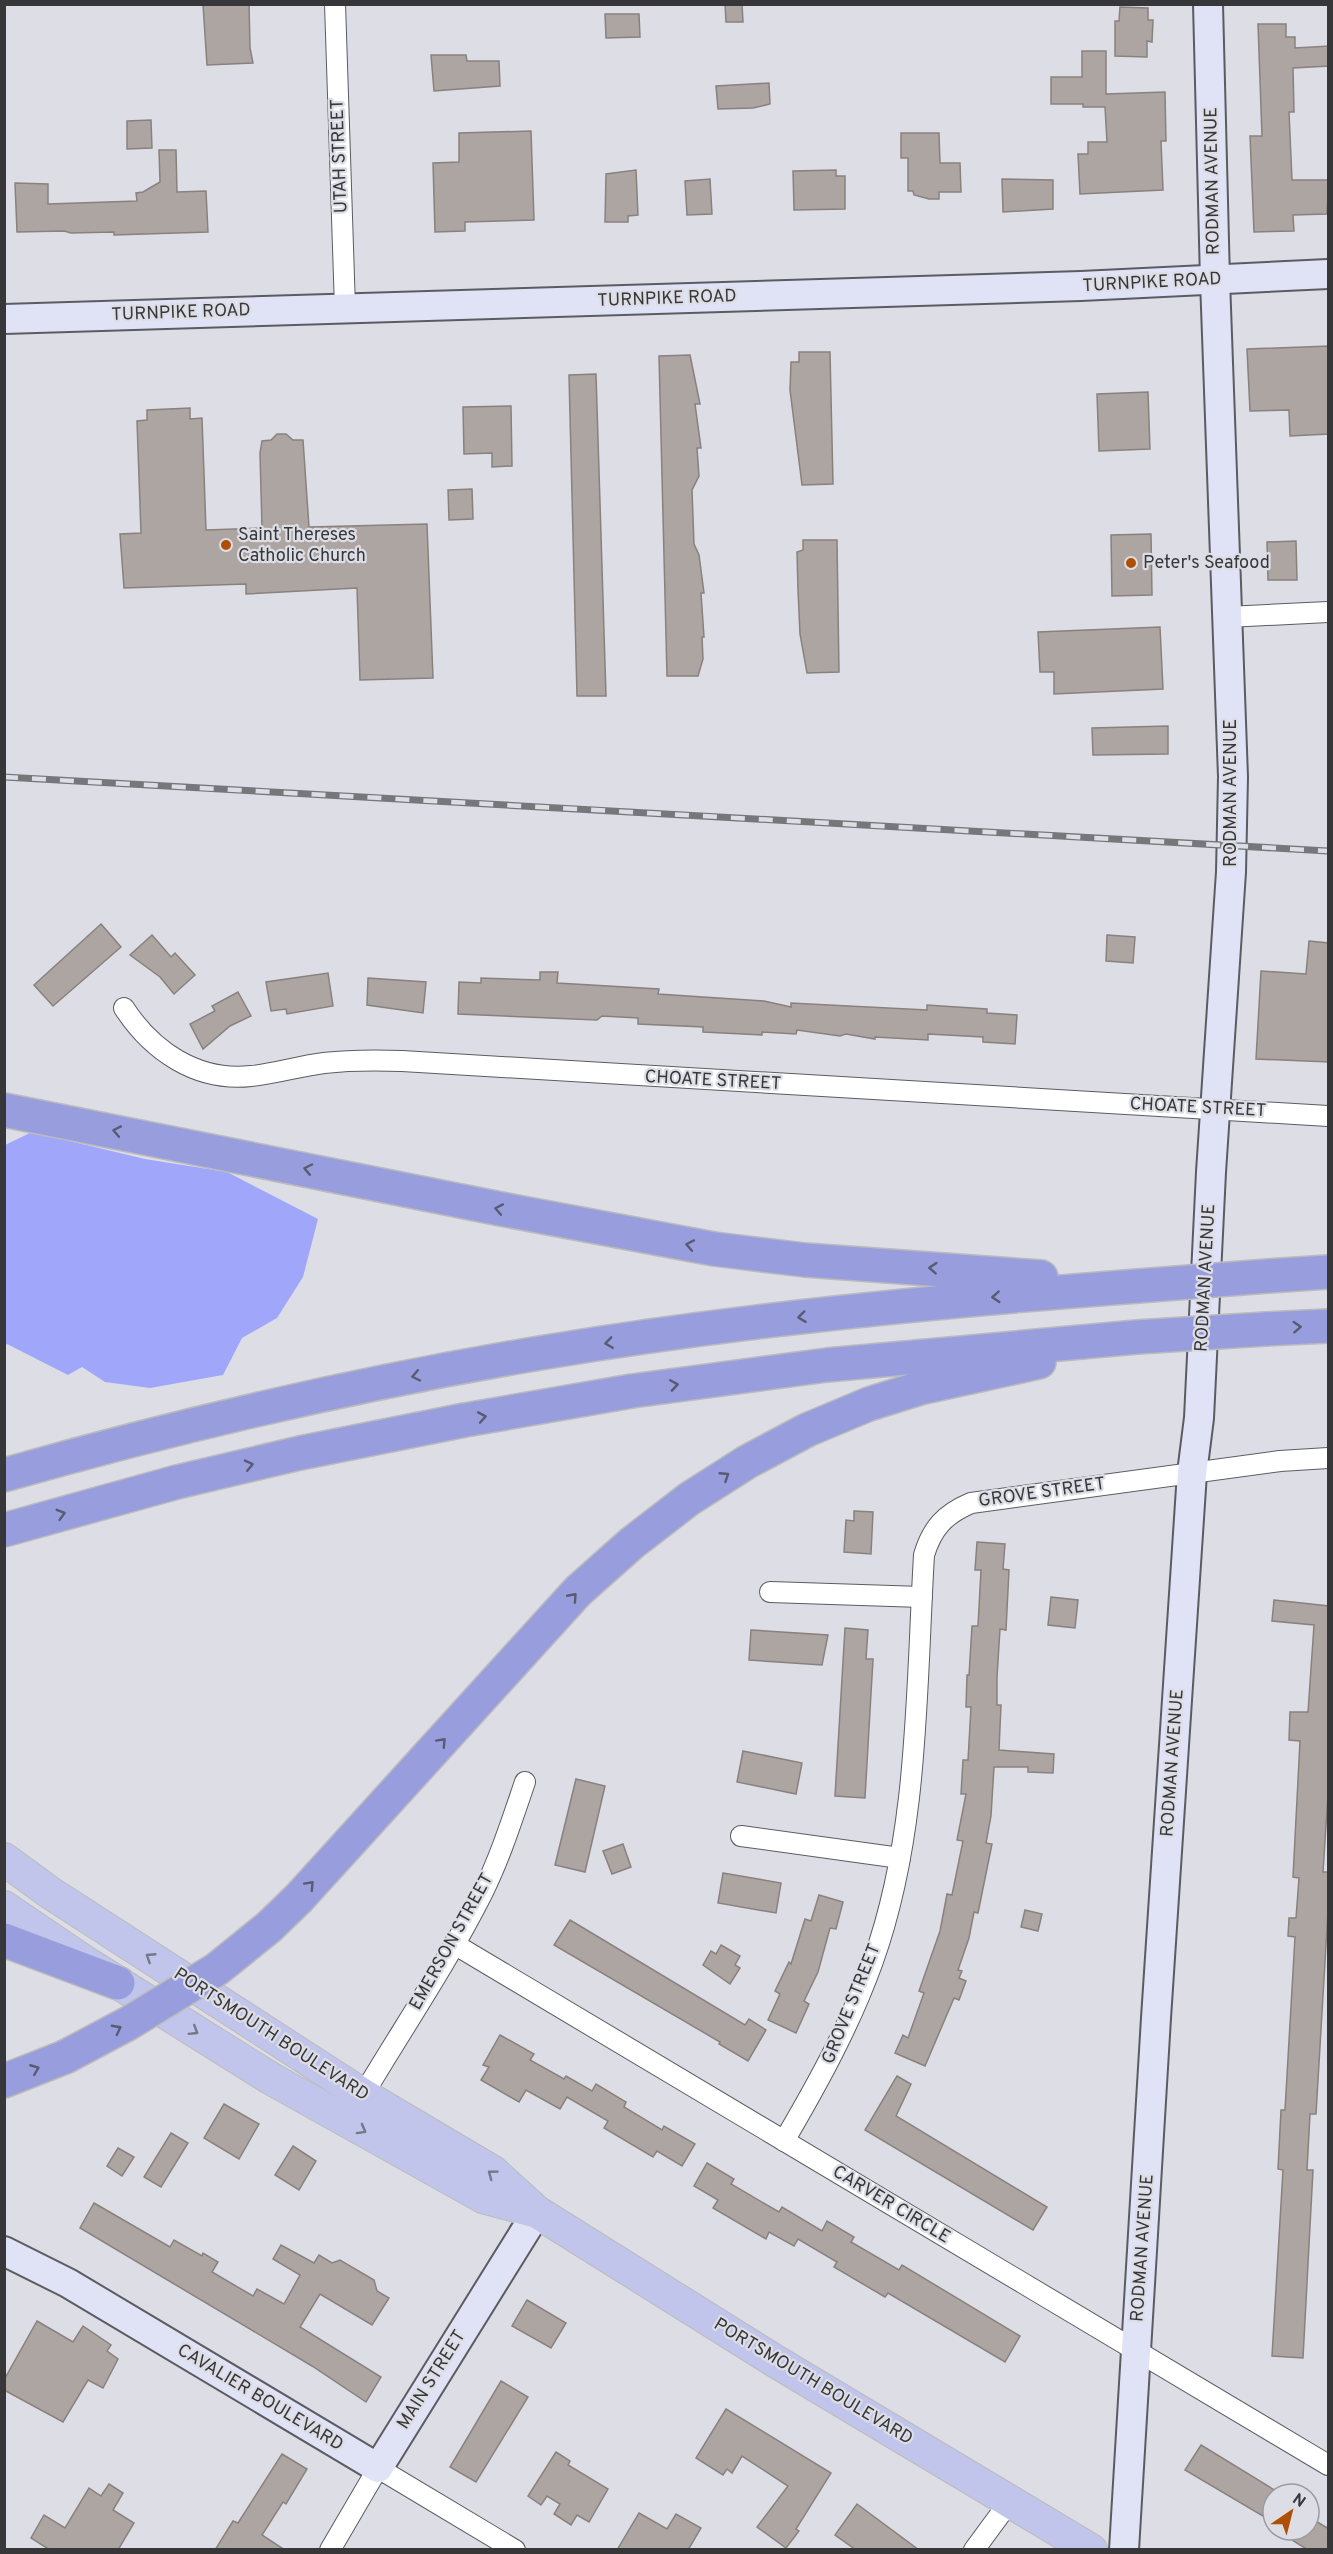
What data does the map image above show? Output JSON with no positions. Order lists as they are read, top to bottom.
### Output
{
  "streets": {
    "main road": ["PORTSMOUTH BOULEVARD"],
    "street": [
      "UTAH STREET",
      "RODMAN AVENUE",
      "TURNPIKE ROAD",
      "CHOATE STREET",
      "GROVE STREET",
      "EMERSON STREET",
      "CARVER CIRCLE",
      "MAIN STREET",
      "CAVALIER BOULEVARD"
    ]
  },
  "crossings": [
    ["UTAH STREET", "TURNPIKE ROAD"],
    ["RODMAN AVENUE", "TURNPIKE ROAD"],
    ["RODMAN AVENUE", "CHOATE STREET"],
    ["RODMAN AVENUE", "GROVE STREET"],
    ["RODMAN AVENUE", "CARVER CIRCLE"],
    ["GROVE STREET", "CARVER CIRCLE"],
    ["EMERSON STREET", "PORTSMOUTH BOULEVARD"],
    ["EMERSON STREET", "CARVER CIRCLE"],
    ["PORTSMOUTH BOULEVARD", "MAIN STREET"],
    ["MAIN STREET", "CAVALIER BOULEVARD"]
  ],
  "places": ["Saint Thereses Catholic Church", "Peter's Seafood"],
  "north": "top right"
}
